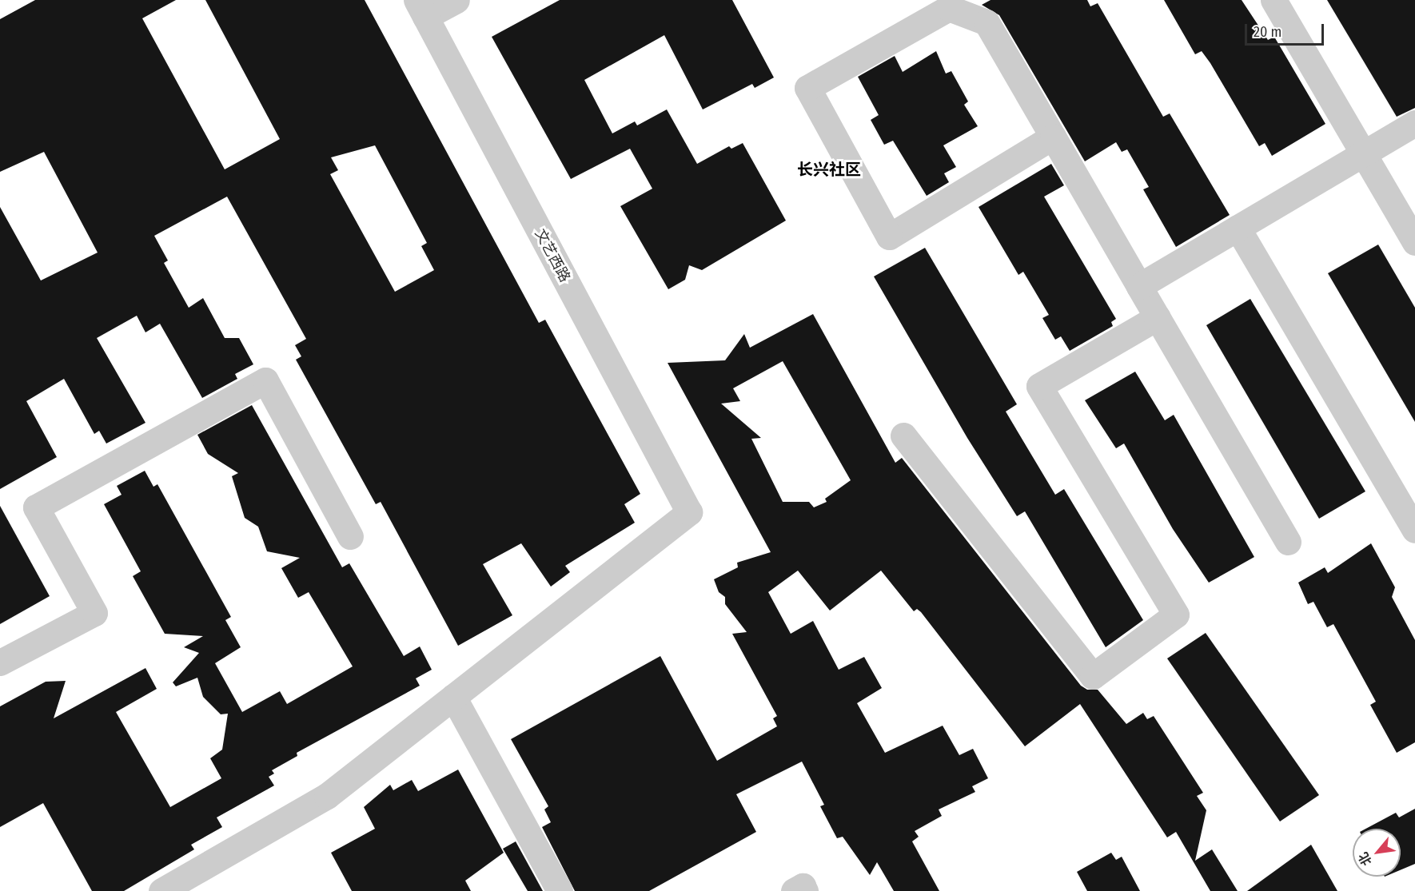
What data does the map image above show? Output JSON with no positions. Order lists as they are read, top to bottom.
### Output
{
  "streets": {
    "street": ["文艺西路"]
  },
  "districts": ["长兴社区"],
  "scale_bar": "20 m",
  "north": "bottom left"
}
